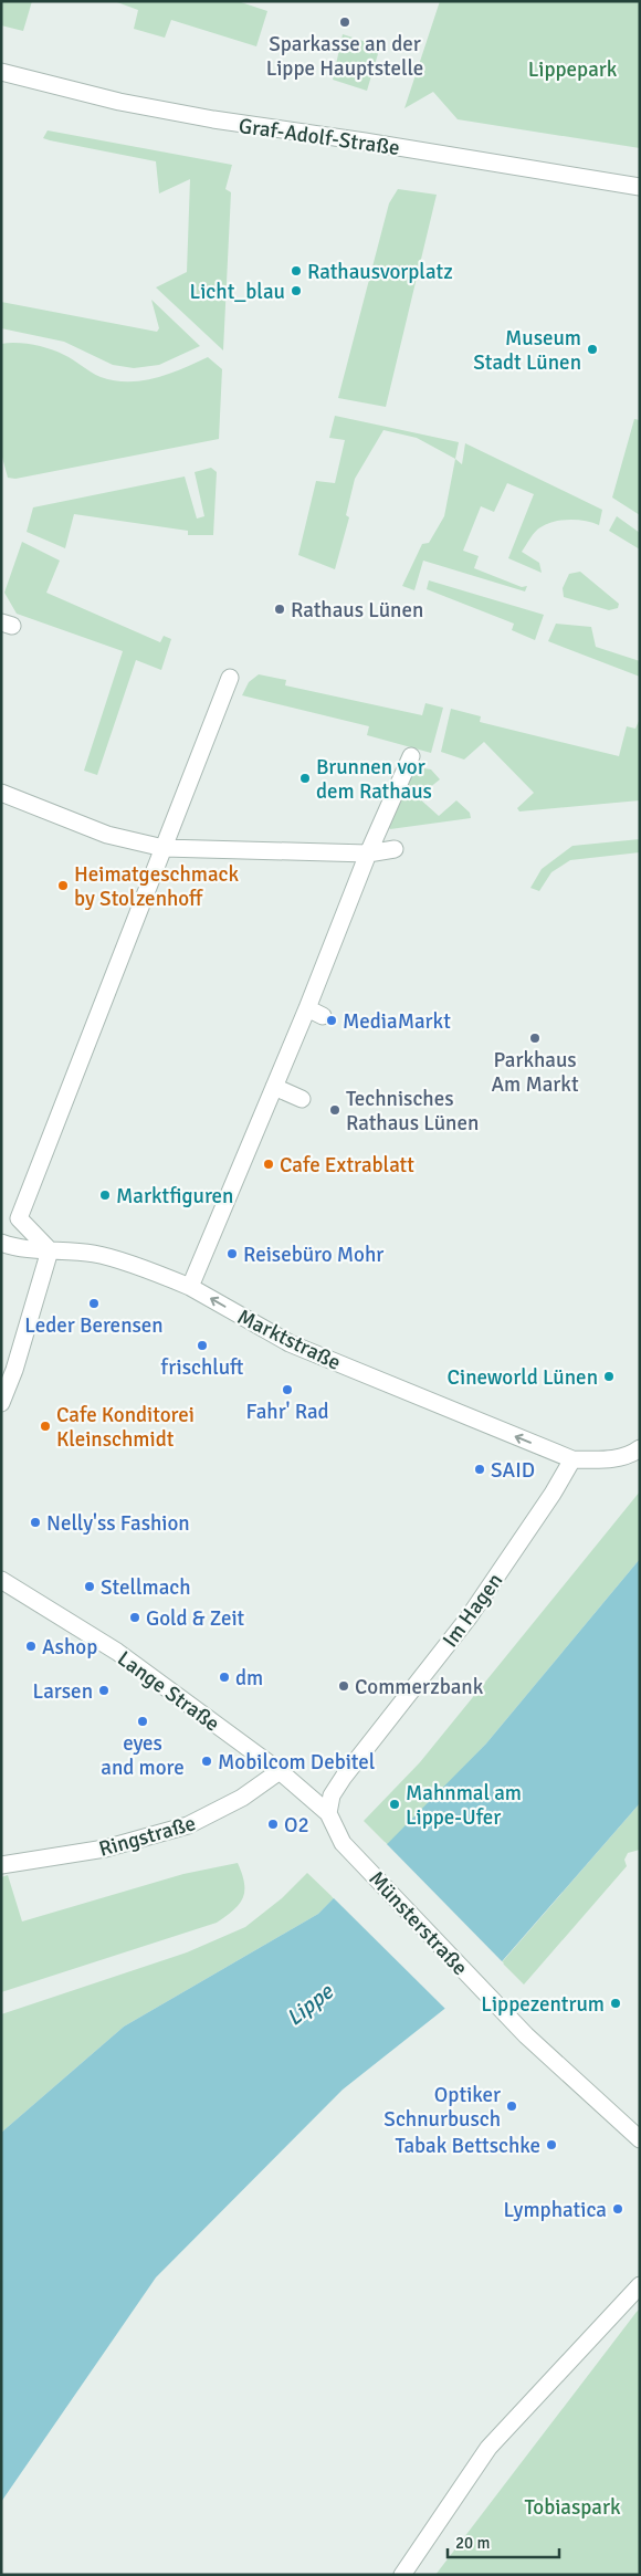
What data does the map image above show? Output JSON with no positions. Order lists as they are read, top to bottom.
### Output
{
  "streets": {
    "street": [
      "Graf-Adolf-Straße",
      "Marktstraße",
      "Im Hagen",
      "Lange Straße",
      "Ringstraße",
      "Münsterstraße"
    ]
  },
  "crossings": [
    ["Marktstraße", "Im Hagen"],
    ["Im Hagen", "Lange Straße"],
    ["Im Hagen", "Münsterstraße"],
    ["Lange Straße", "Ringstraße"],
    ["Lange Straße", "Münsterstraße"]
  ],
  "one_way": ["Marktstraße"],
  "water": ["Lippe"],
  "parks": ["Lippepark", "Tobiaspark"],
  "places": [
    "Sparkasse an der Lippe Hauptstelle",
    "Rathausvorplatz",
    "Licht_blau",
    "Museum Stadt Lünen",
    "Rathaus Lünen",
    "Brunnen vor dem Rathaus",
    "Heimatgeschmack by Stolzenhoff",
    "MediaMarkt",
    "Parkhaus Am Markt",
    "Technisches Rathaus Lünen",
    "Cafe Extrablatt",
    "Marktfiguren",
    "Reisebüro Mohr",
    "Leder Berensen",
    "frischluft",
    "Cineworld Lünen",
    "Fahr' Rad",
    "Cafe Konditorei Kleinschmidt",
    "SAID",
    "Nelly'ss Fashion",
    "Stellmach",
    "Gold & Zeit",
    "Ashop",
    "dm",
    "Commerzbank",
    "Larsen",
    "eyes and more",
    "Mobilcom Debitel",
    "Mahnmal am Lippe-Ufer",
    "O2",
    "Lippezentrum",
    "Optiker Schnurbusch",
    "Tabak Bettschke",
    "Lymphatica"
  ],
  "scale_bar": "20 m"
}
